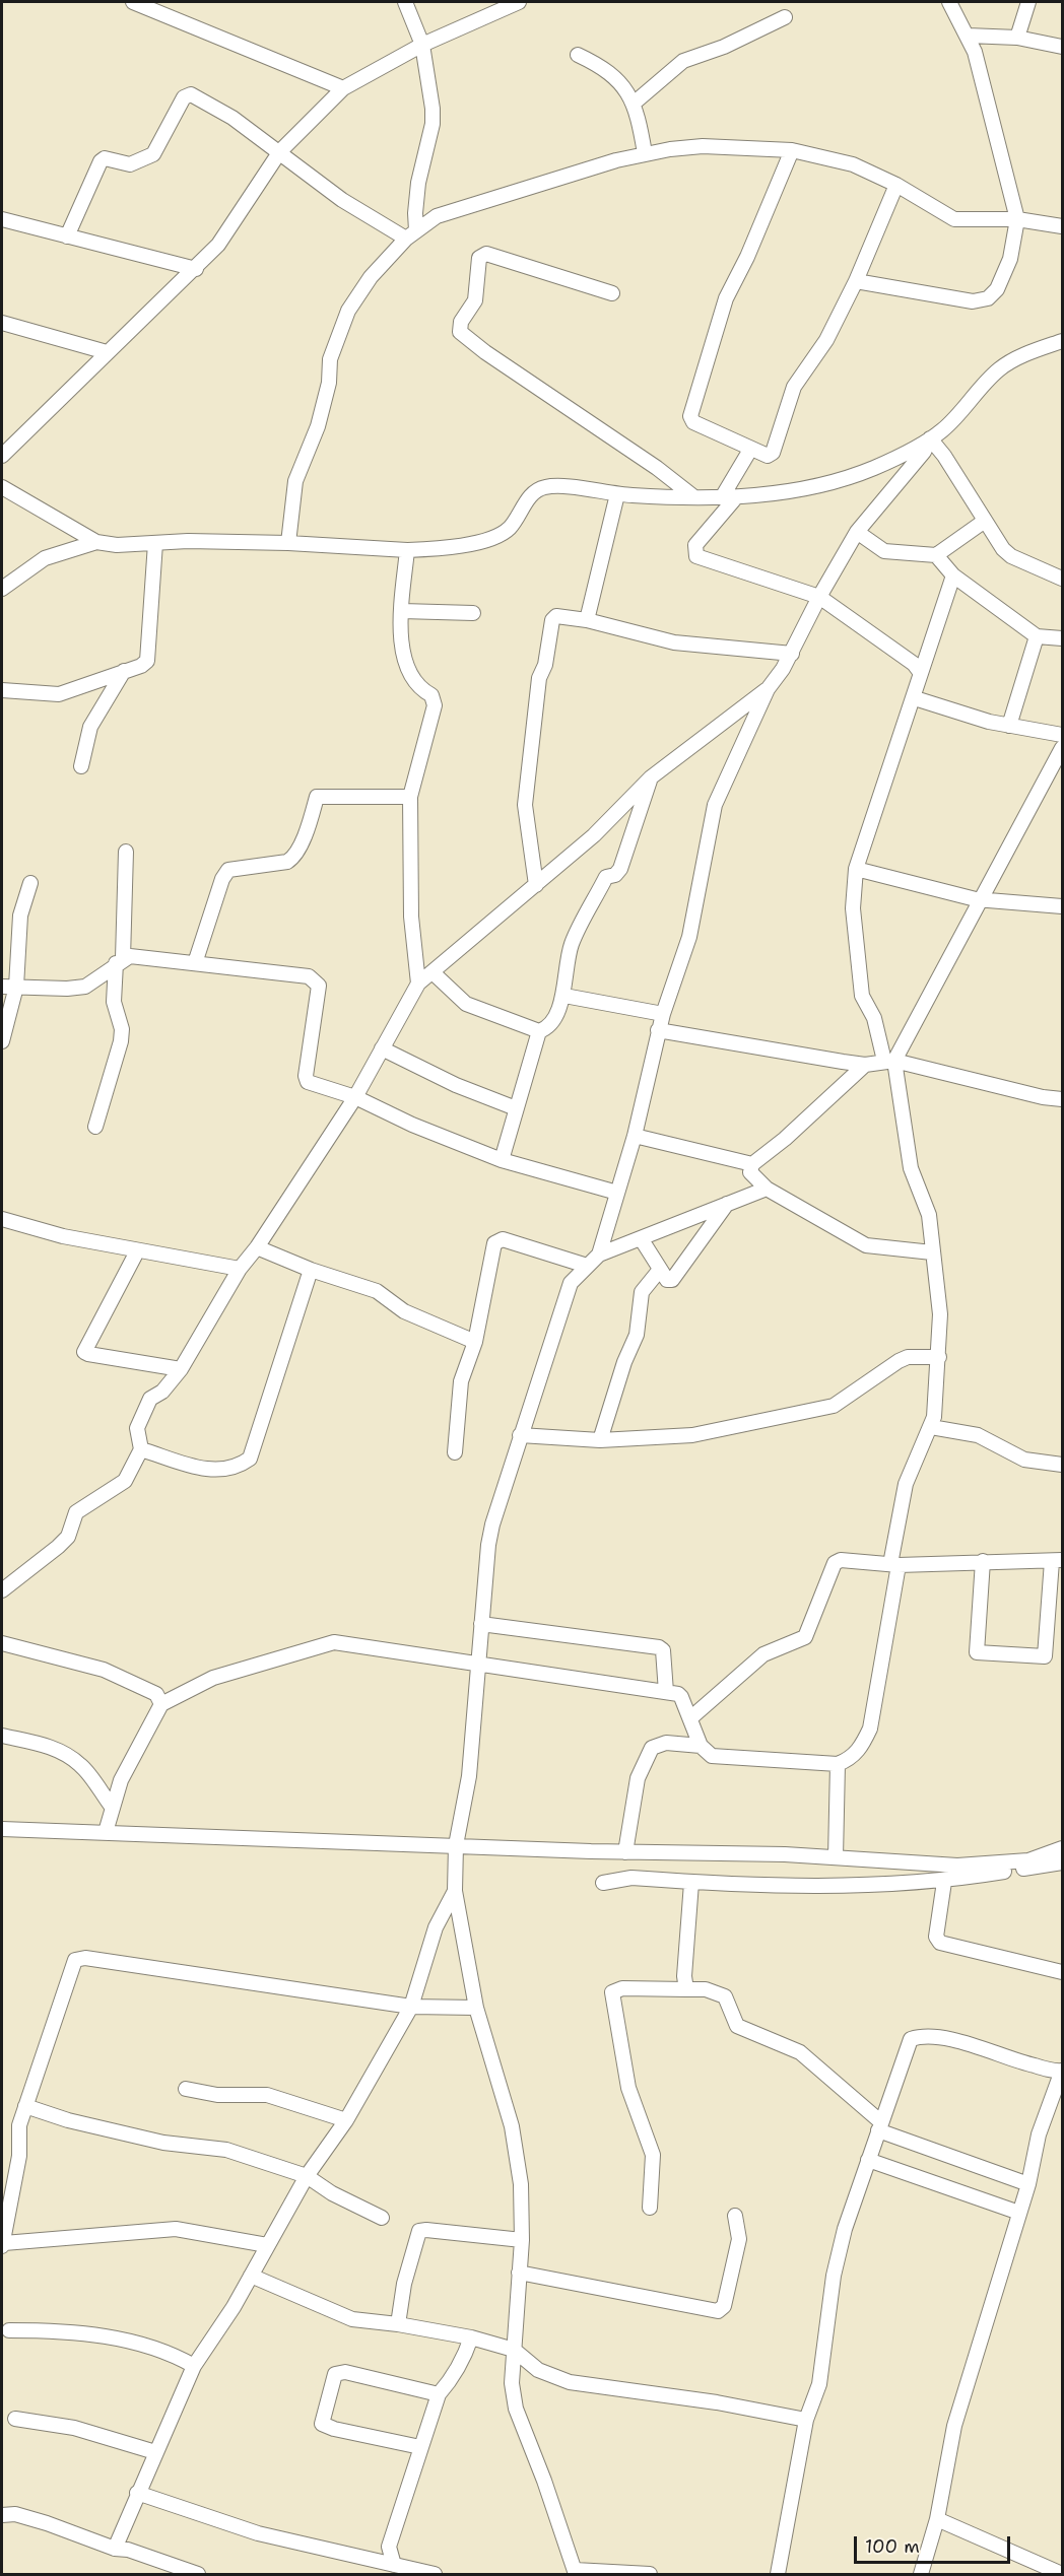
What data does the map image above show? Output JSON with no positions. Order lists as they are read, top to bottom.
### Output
{
  "scale_bar": "100 m"
}
